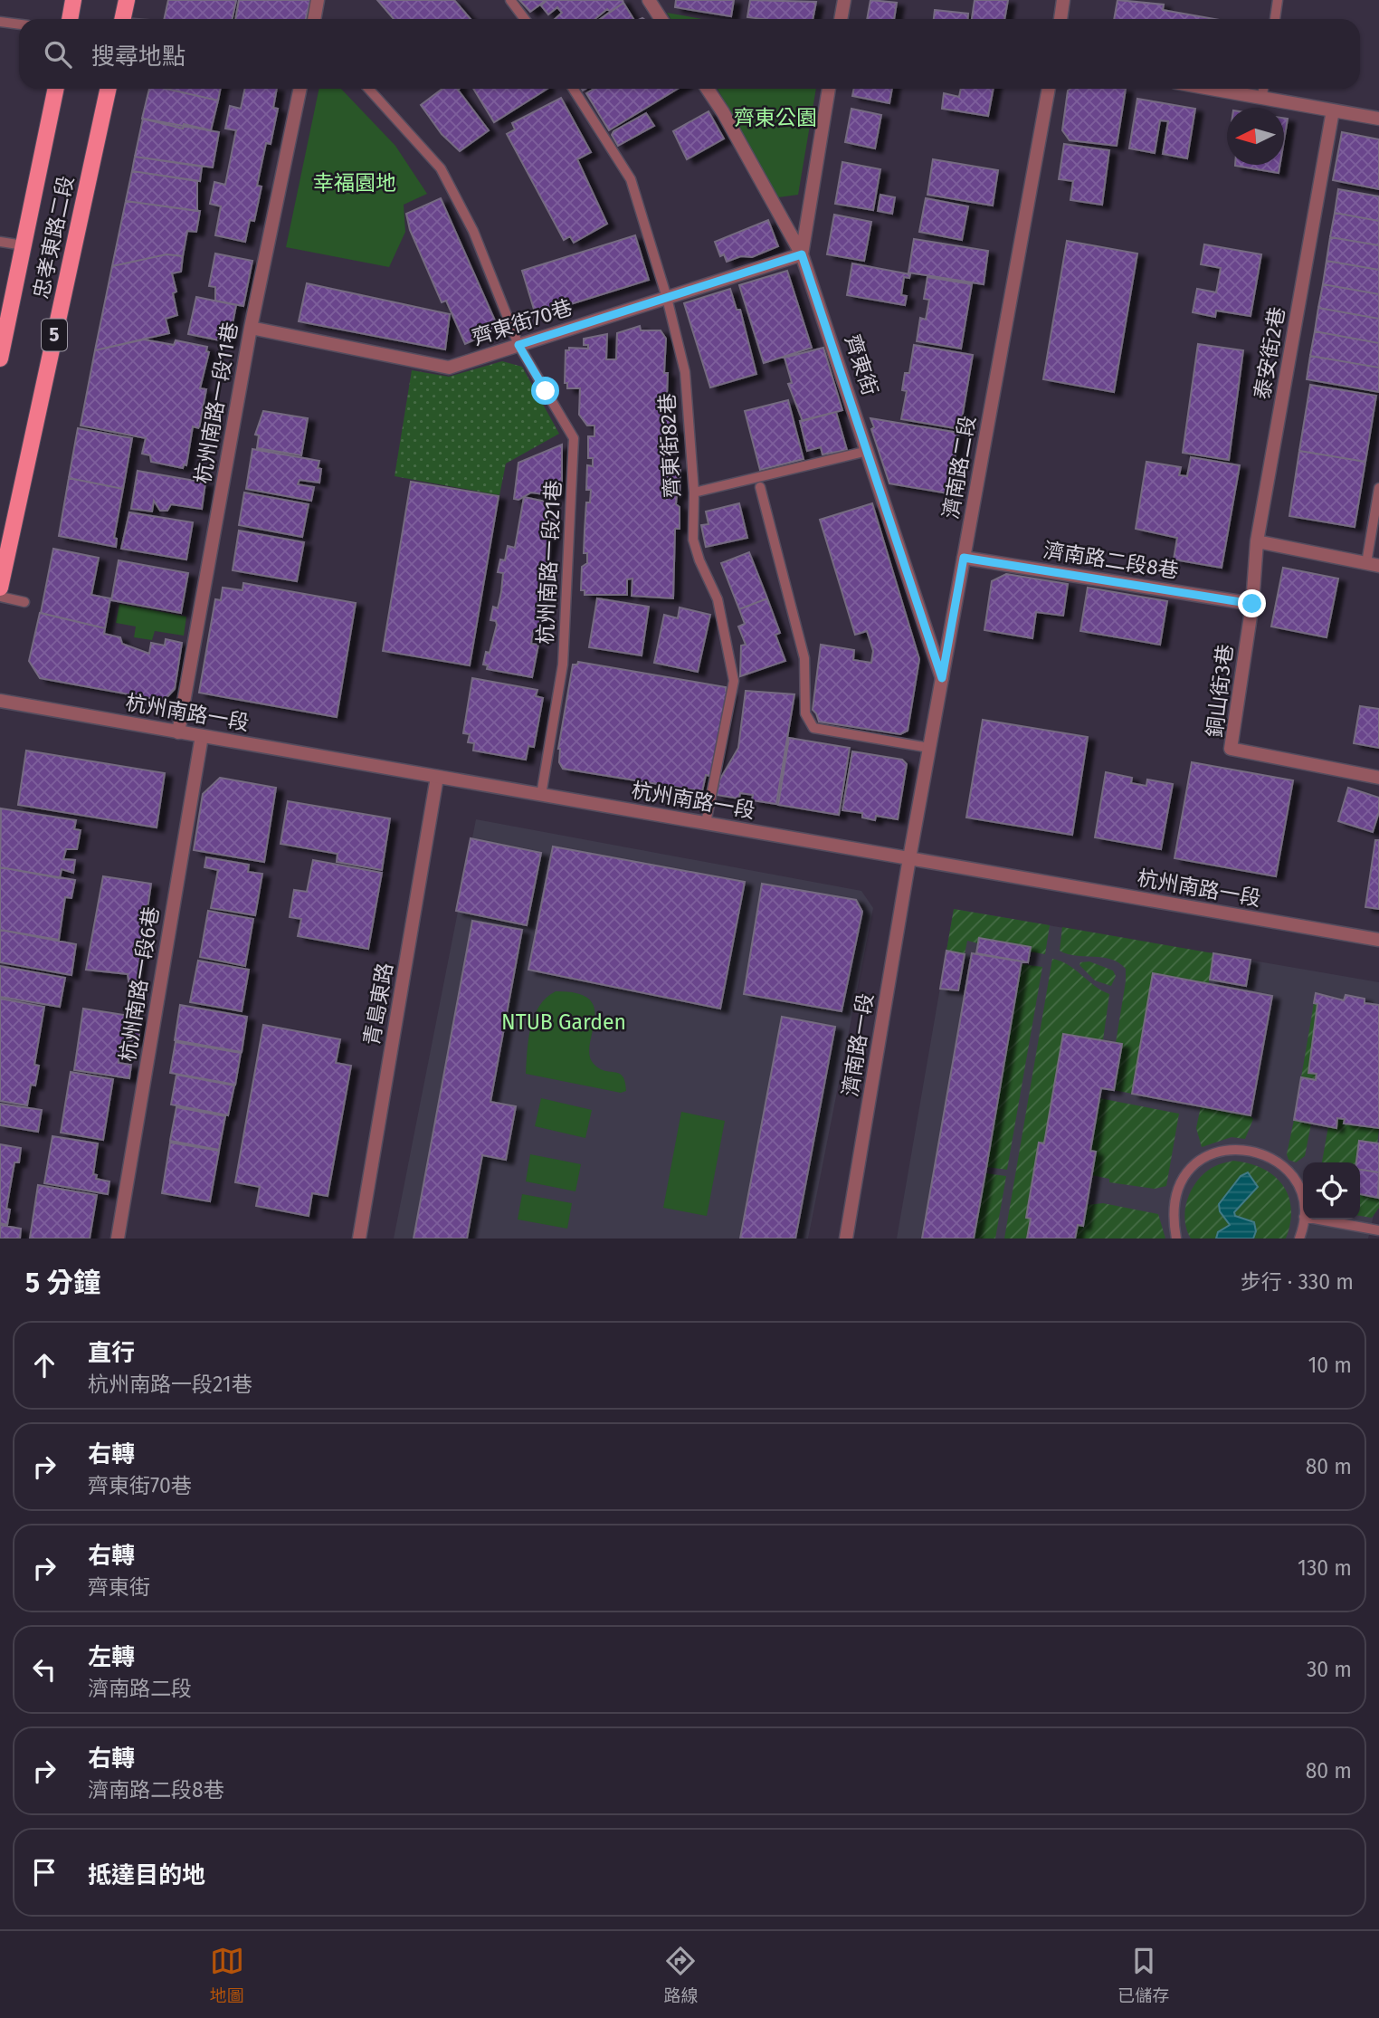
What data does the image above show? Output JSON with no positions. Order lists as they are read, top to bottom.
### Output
{
  "streets": {
    "main road": ["忠孝東路二段", "5"],
    "street": [
      "齊東街70巷",
      "泰安街2巷",
      "齊東街",
      "杭州南路一段11巷",
      "濟南路二段",
      "濟南路二段8巷",
      "銅山街3巷",
      "杭州南路一段",
      "杭州南路一段6巷",
      "青島東路",
      "濟南路一段"
    ],
    "lane": ["齊東街82巷", "杭州南路一段21巷"]
  },
  "crossings": [
    ["齊東街70巷", "齊東街"],
    ["齊東街70巷", "杭州南路一段11巷"],
    ["齊東街70巷", "齊東街82巷"],
    ["齊東街70巷", "杭州南路一段21巷"],
    ["泰安街2巷", "濟南路二段8巷"],
    ["泰安街2巷", "銅山街3巷"],
    ["齊東街", "濟南路二段"],
    ["杭州南路一段11巷", "杭州南路一段"],
    ["齊東街82巷", "杭州南路一段"],
    ["濟南路二段", "濟南路二段8巷"],
    ["濟南路二段", "杭州南路一段"],
    ["濟南路二段", "濟南路一段"],
    ["濟南路二段8巷", "銅山街3巷"],
    ["杭州南路一段21巷", "杭州南路一段"],
    ["杭州南路一段", "杭州南路一段6巷"],
    ["杭州南路一段", "青島東路"],
    ["杭州南路一段", "濟南路一段"]
  ],
  "parks": ["齊東公園", "幸福園地", "NTUB Garden"],
  "north": "left",
  "page": {
    "search": "搜尋地點",
    "heading": ["5 分鐘", "步行 · 330 m"],
    "list": [
      ["直行", "杭州南路一段21巷", "10 m"],
      ["右轉", "齊東街70巷", "80 m"],
      ["右轉", "齊東街", "130 m"],
      ["左轉", "濟南路二段", "30 m"],
      ["右轉", "濟南路二段8巷", "80 m"],
      "抵達目的地"
    ],
    "nav": ["地圖", "路線", "已儲存"]
  }
}
